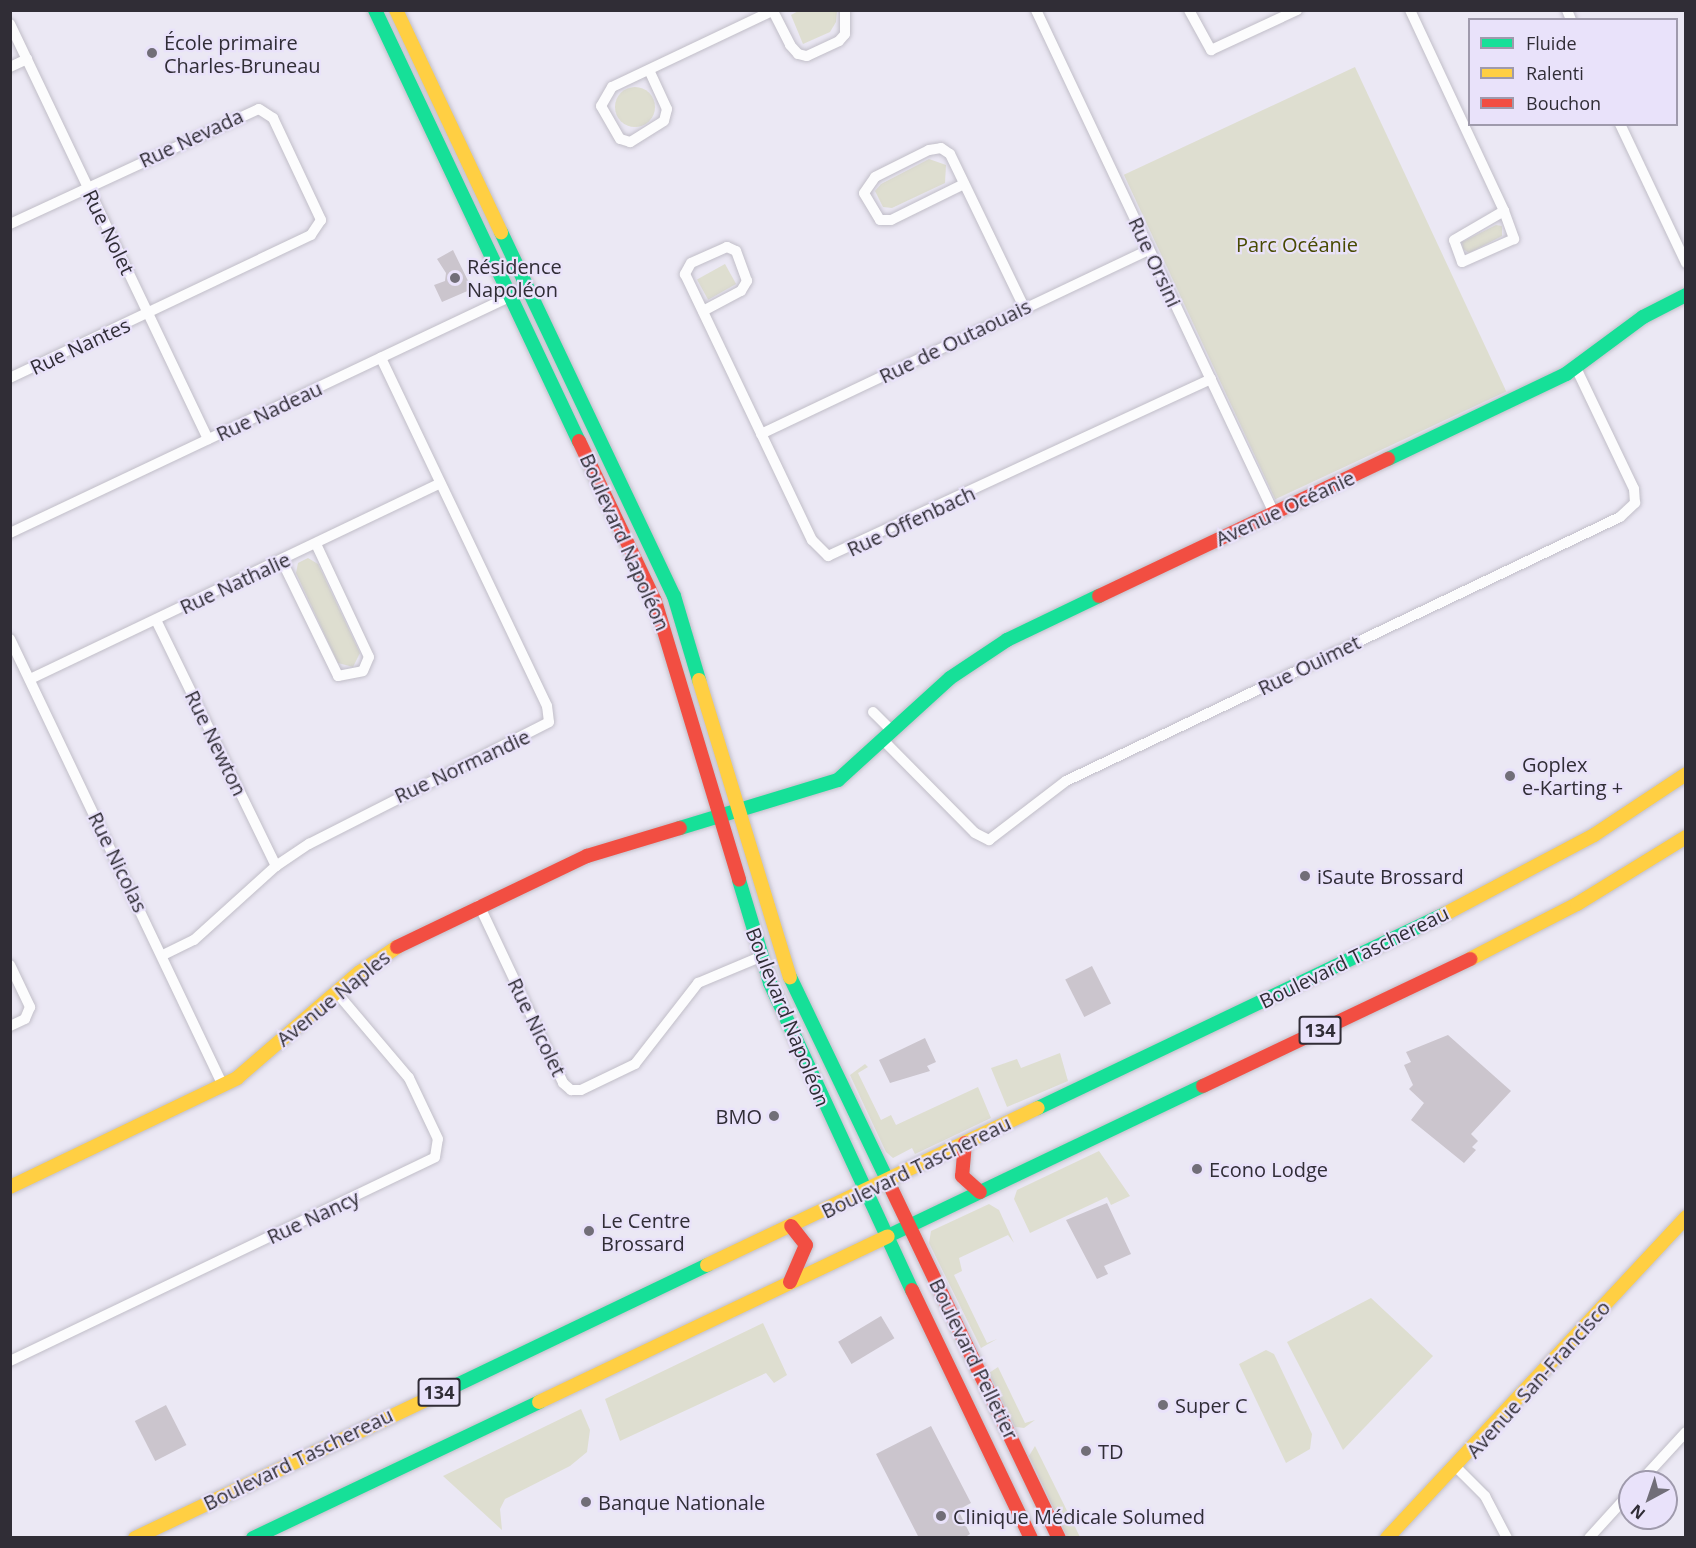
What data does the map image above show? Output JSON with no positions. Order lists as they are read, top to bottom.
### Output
{
  "streets": {
    "street": [
      "Rue Nevada",
      "Rue Nolet",
      "Rue Orsini",
      "Rue de Outaouais",
      "Rue Nantes",
      "Rue Nadeau",
      "Avenue Océanie",
      "Rue Offenbach",
      "Boulevard Napoléon",
      "Rue Nathalie",
      "Rue Ouimet",
      "Rue Newton",
      "Rue Normandie",
      "Rue Nicolas",
      "Boulevard Taschereau",
      "Avenue Naples",
      "Rue Nicolet",
      "134",
      "Rue Nancy",
      "Boulevard Pelletier",
      "Avenue San-Francisco"
    ]
  },
  "crossings": [
    ["Rue Nevada", "Rue Nolet"],
    ["Rue Nevada", "Rue Nantes"],
    ["Rue Nolet", "Rue Nantes"],
    ["Rue Nolet", "Rue Nadeau"],
    ["Rue Orsini", "Rue de Outaouais"],
    ["Rue Orsini", "Avenue Océanie"],
    ["Rue Orsini", "Rue Offenbach"],
    ["Rue de Outaouais", "Rue Offenbach"],
    ["Rue Nadeau", "Boulevard Napoléon"],
    ["Rue Nadeau", "Rue Normandie"],
    ["Avenue Océanie", "Boulevard Napoléon"],
    ["Avenue Océanie", "Rue Ouimet"],
    ["Avenue Océanie", "Avenue Naples"],
    ["Boulevard Napoléon", "Boulevard Taschereau"],
    ["Boulevard Napoléon", "Avenue Naples"],
    ["Boulevard Napoléon", "Rue Nicolet"],
    ["Boulevard Napoléon", "Boulevard Pelletier"],
    ["Rue Nathalie", "Rue Newton"],
    ["Rue Nathalie", "Rue Normandie"],
    ["Rue Nathalie", "Rue Nicolas"],
    ["Rue Newton", "Rue Normandie"],
    ["Rue Normandie", "Rue Nicolas"],
    ["Rue Nicolas", "Avenue Naples"],
    ["Boulevard Taschereau", "Boulevard Pelletier"],
    ["Avenue Naples", "Rue Nicolet"],
    ["Avenue Naples", "Rue Nancy"],
    ["134", "Boulevard Pelletier"]
  ],
  "parks": ["Parc Océanie"],
  "places": [
    "École primaire Charles-Bruneau",
    "Résidence Napoléon",
    "Goplex e-Karting +",
    "iSaute Brossard",
    "BMO",
    "Econo Lodge",
    "Le Centre Brossard",
    "Super C",
    "TD",
    "Banque Nationale",
    "Clinique Médicale Solumed"
  ],
  "legend": ["Fluide", "Ralenti", "Bouchon"],
  "north": "bottom left"
}
